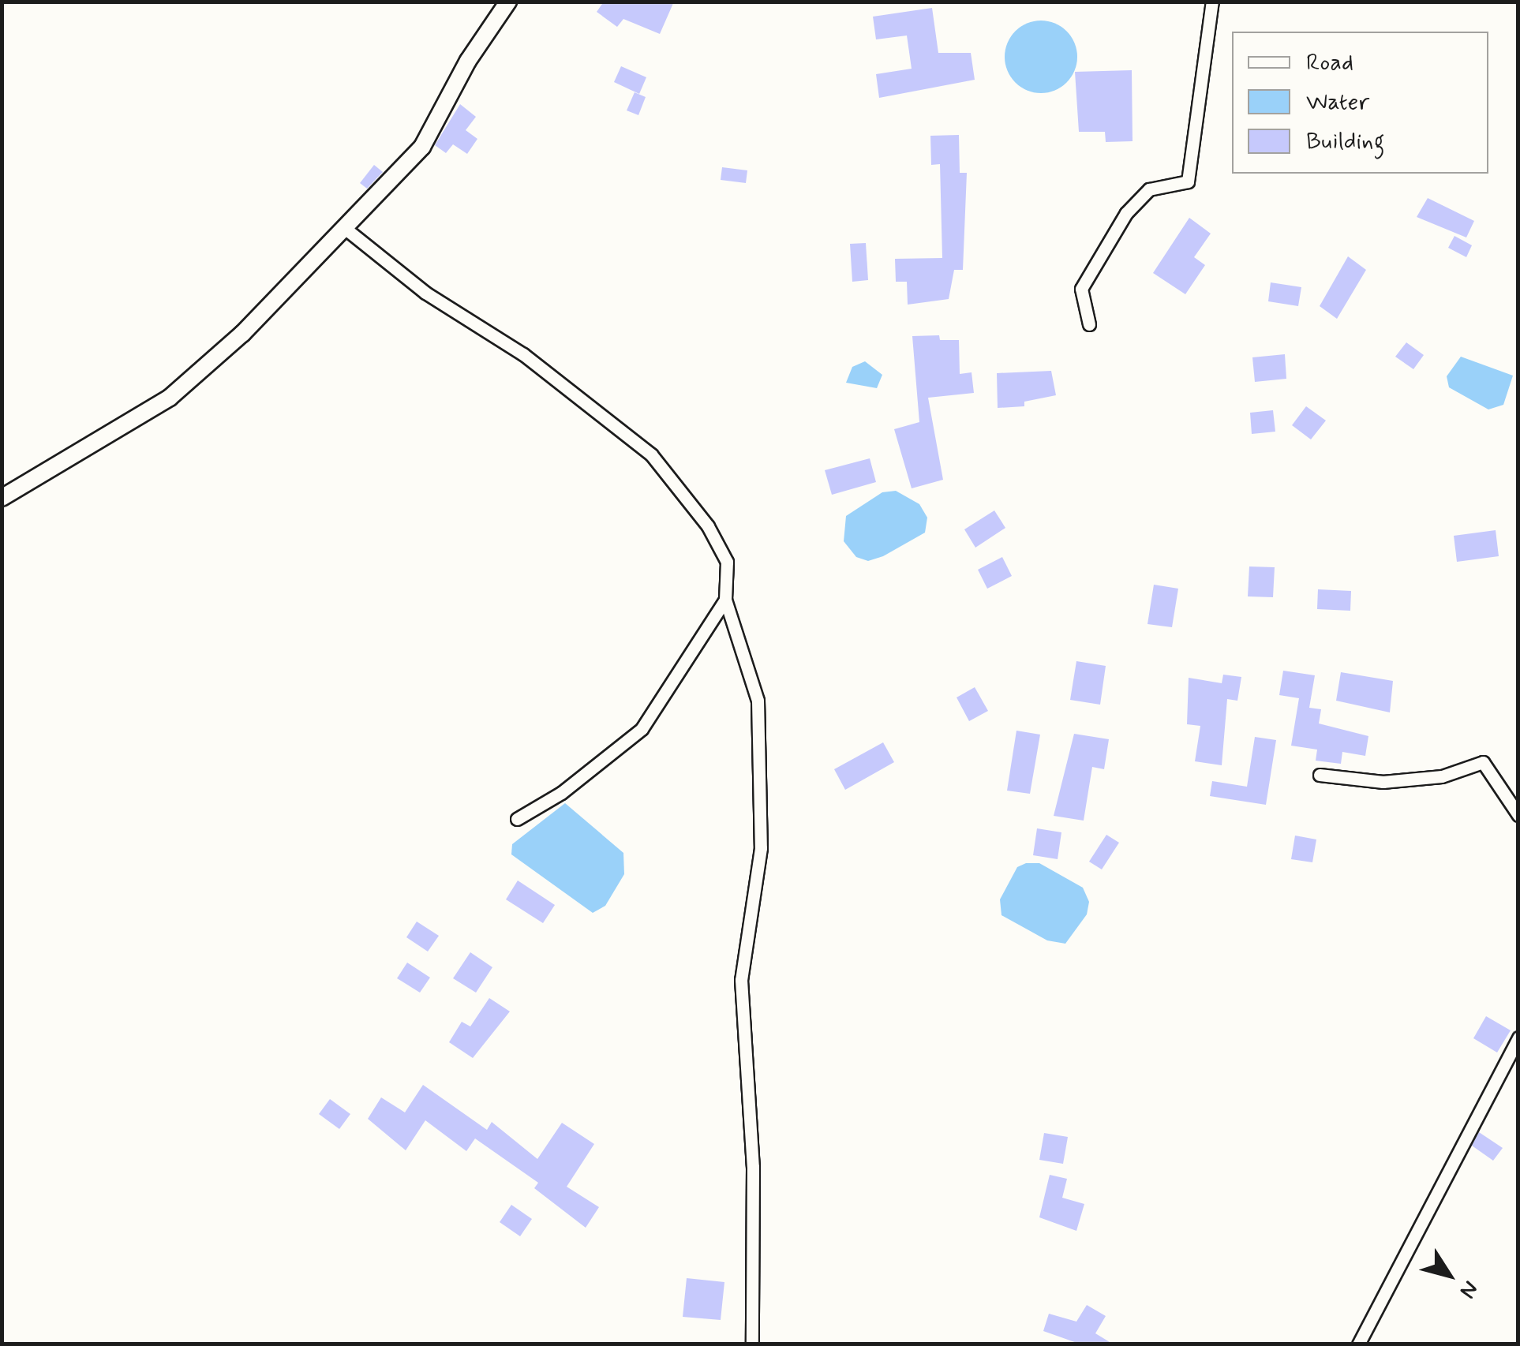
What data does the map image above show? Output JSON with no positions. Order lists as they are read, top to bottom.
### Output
{
  "legend": ["Road", "Water", "Building"],
  "north": "bottom right"
}
